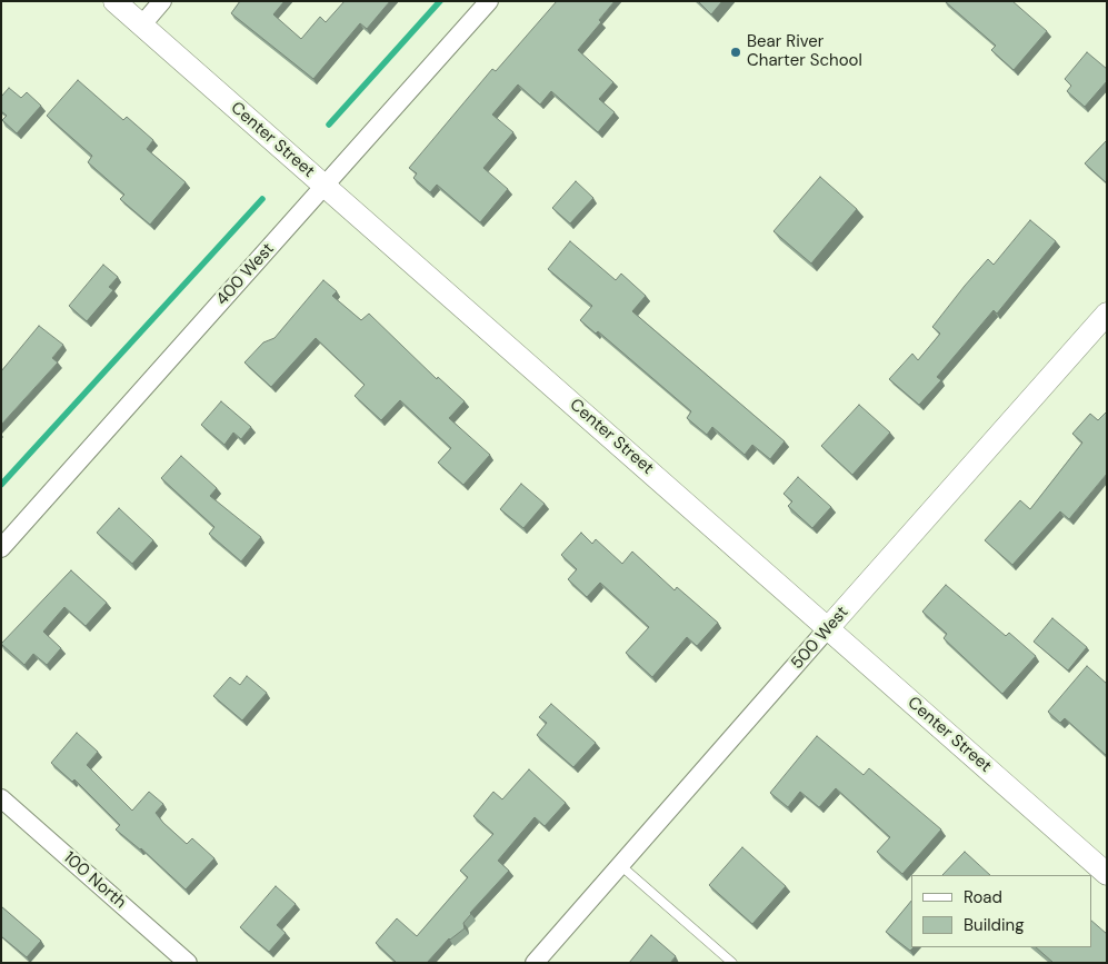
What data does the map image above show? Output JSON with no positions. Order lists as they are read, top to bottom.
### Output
{
  "streets": {
    "street": [
      "Center Street",
      "400 West",
      "500 West",
      "100 North"
    ]
  },
  "crossings": [
    ["Center Street", "400 West"],
    ["Center Street", "500 West"]
  ],
  "places": ["Bear River Charter School"],
  "legend": ["Road", "Building"]
}
